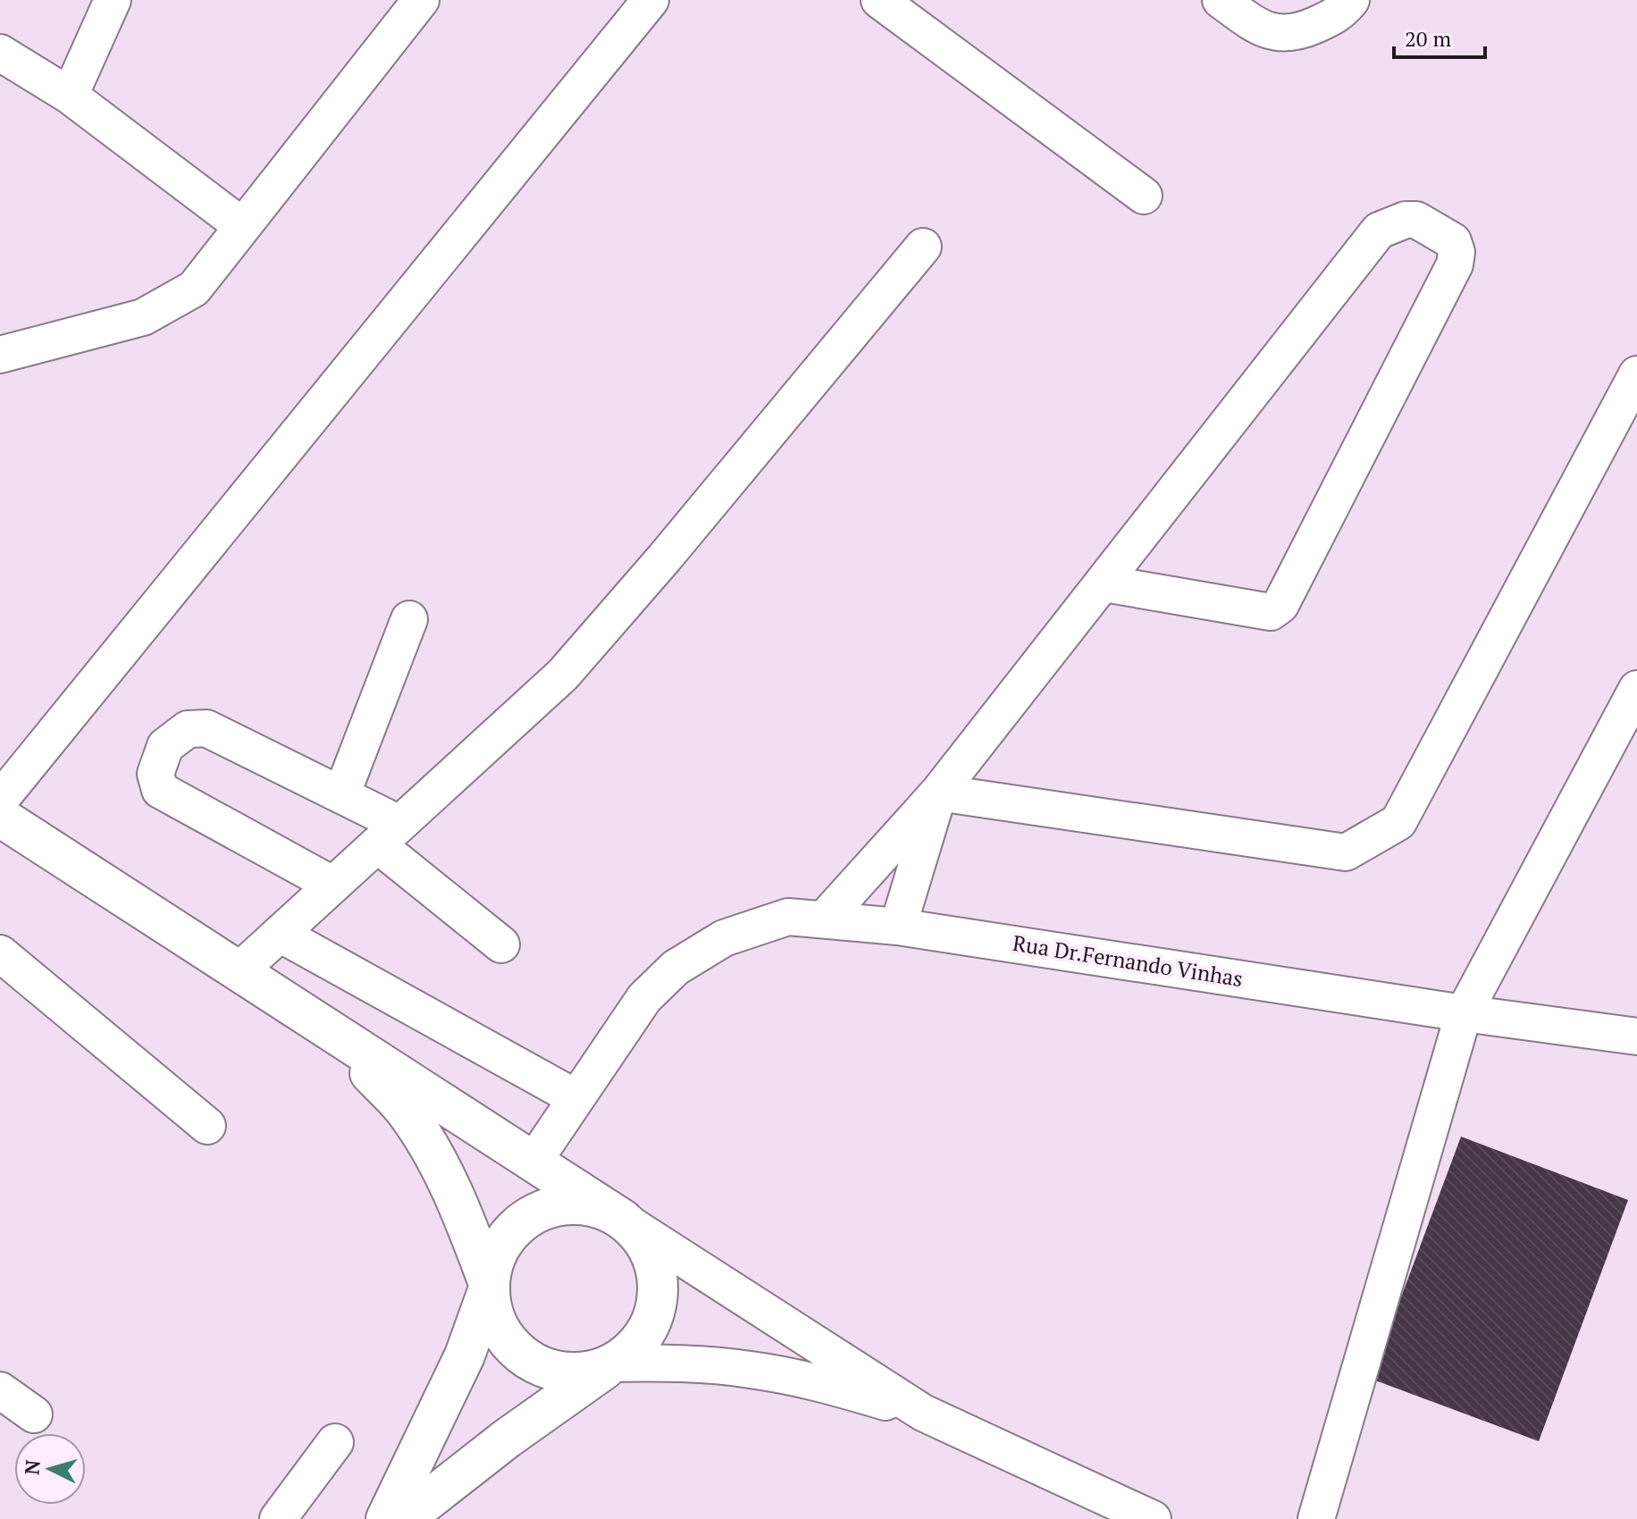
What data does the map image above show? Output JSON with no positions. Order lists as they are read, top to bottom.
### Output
{
  "streets": {
    "street": ["Rua Dr.Fernando Vinhas"]
  },
  "scale_bar": "20 m",
  "north": "left"
}
